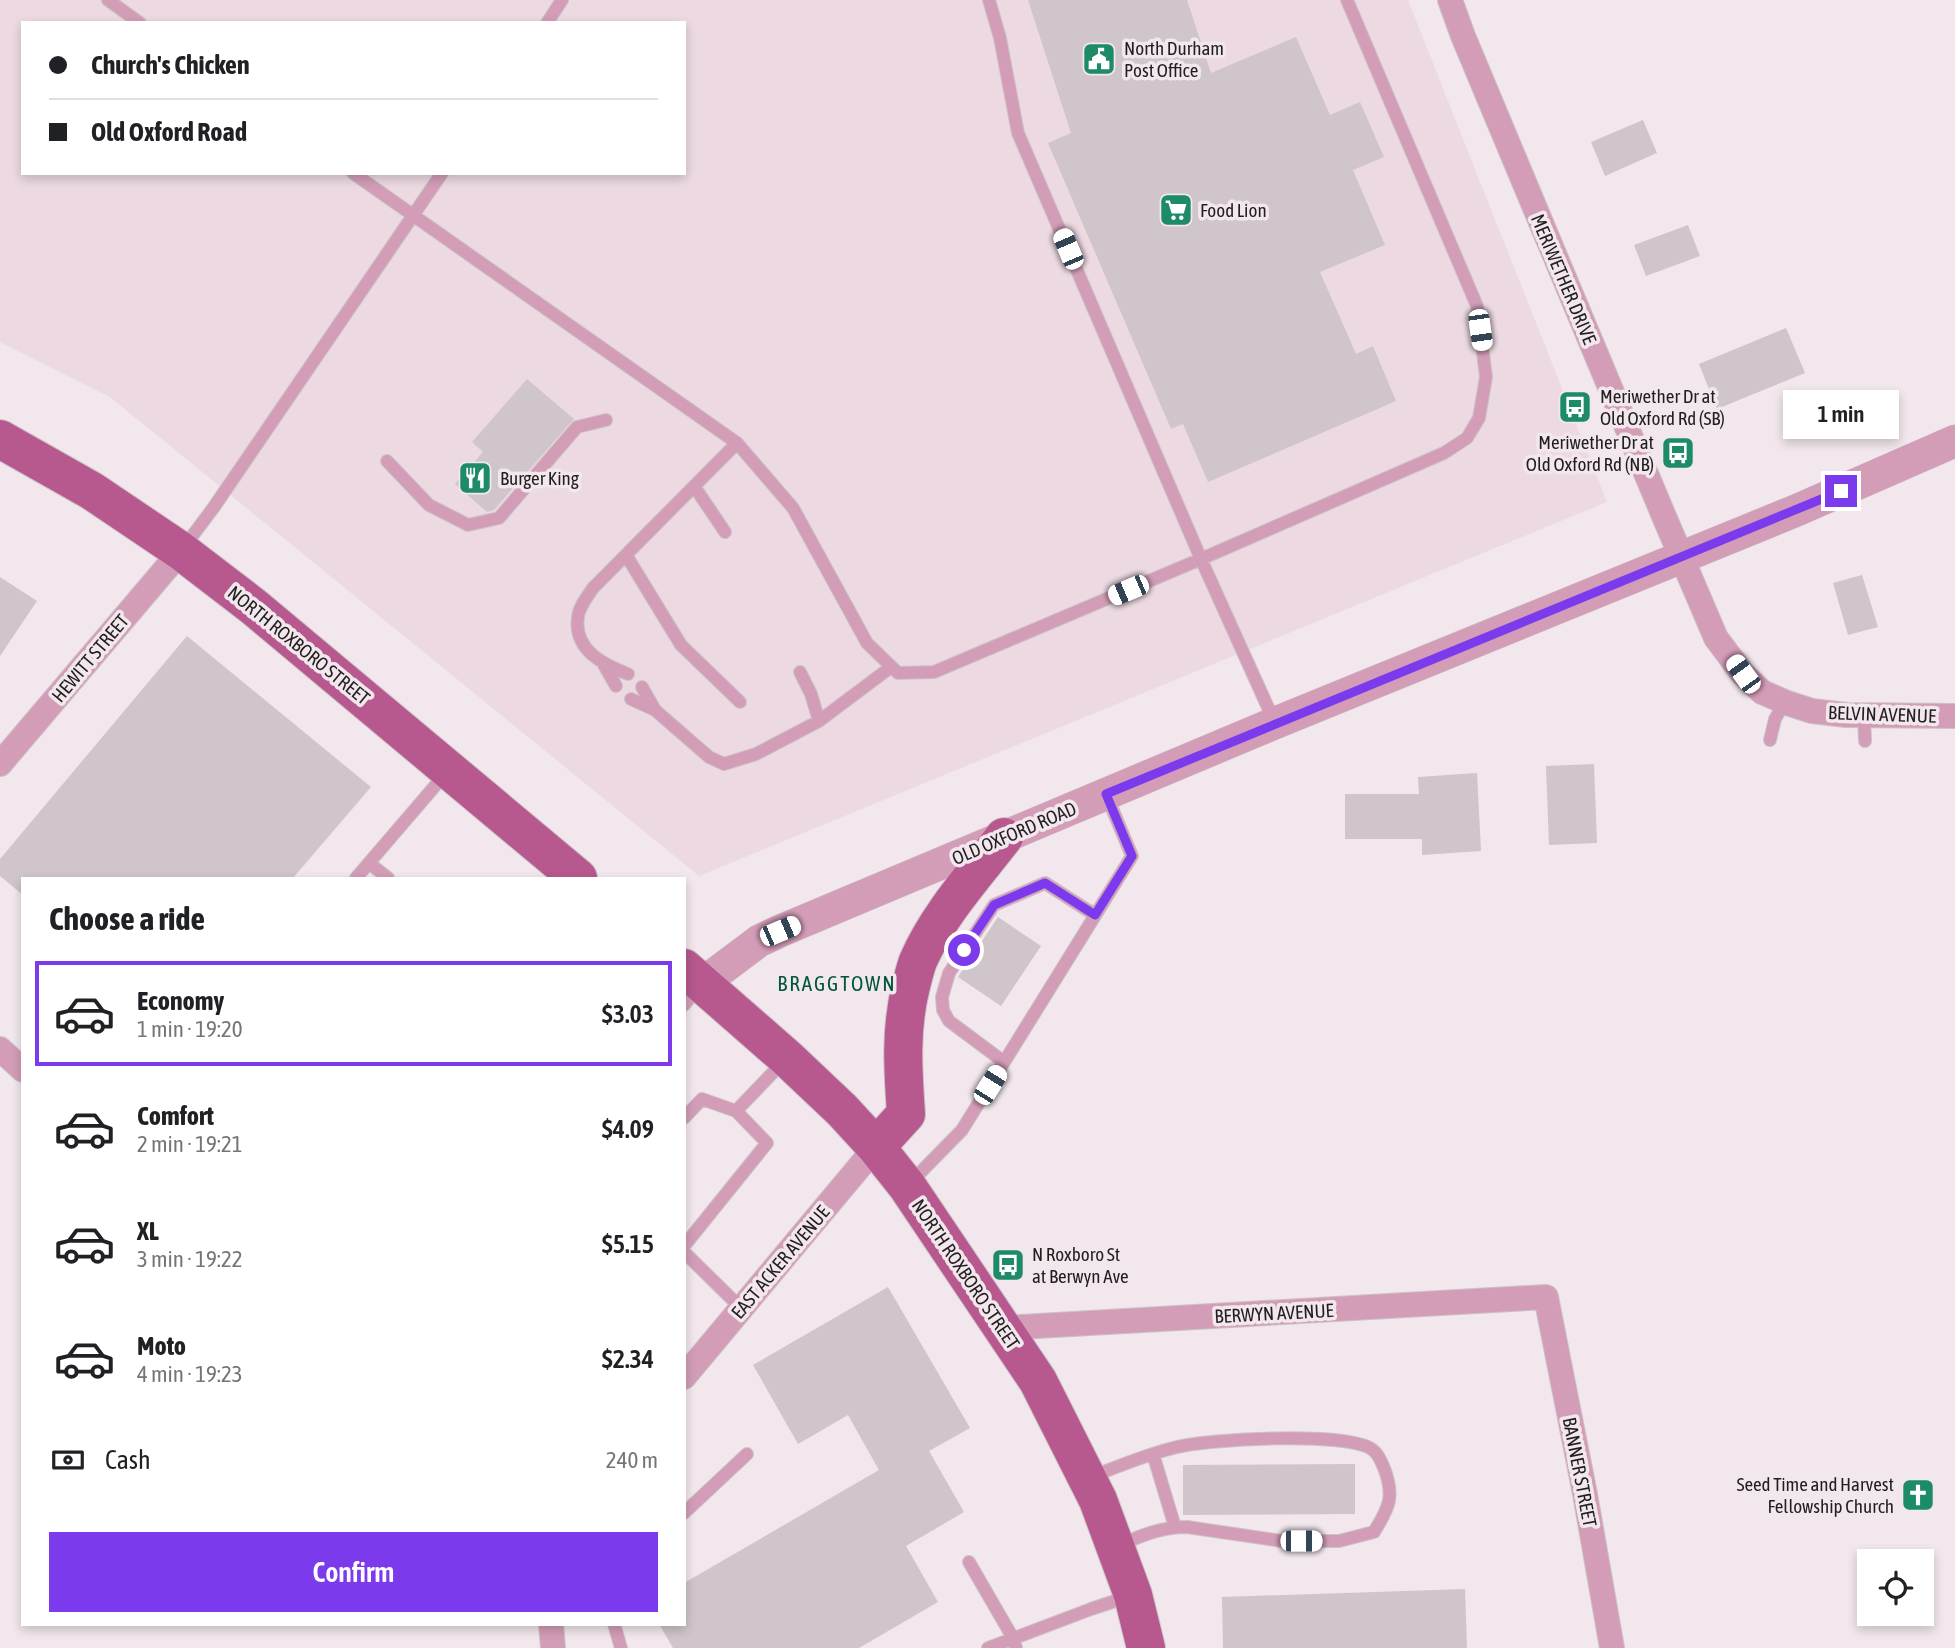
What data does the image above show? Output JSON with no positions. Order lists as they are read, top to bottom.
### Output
{
  "streets": {
    "main road": ["NORTH ROXBORO STREET"],
    "street": [
      "MERIWETHER DRIVE",
      "HEWITT STREET",
      "BELVIN AVENUE",
      "OLD OXFORD ROAD",
      "EAST ACKER AVENUE",
      "BERWYN AVENUE",
      "BANNER STREET"
    ]
  },
  "crossings": [
    ["MERIWETHER DRIVE", "BELVIN AVENUE"],
    ["MERIWETHER DRIVE", "OLD OXFORD ROAD"],
    ["NORTH ROXBORO STREET", "HEWITT STREET"],
    ["NORTH ROXBORO STREET", "OLD OXFORD ROAD"],
    ["NORTH ROXBORO STREET", "EAST ACKER AVENUE"],
    ["NORTH ROXBORO STREET", "BERWYN AVENUE"],
    ["BELVIN AVENUE", "OLD OXFORD ROAD"],
    ["BERWYN AVENUE", "BANNER STREET"]
  ],
  "districts": ["BRAGGTOWN"],
  "places": {
    "public building": ["North Durham Post Office"],
    "supermarket": ["Food Lion"],
    "bus stop": ["Meriwether Dr at Old Oxford Rd (SB)", "Meriwether Dr at Old Oxford Rd (NB)", "N Roxboro St at Berwyn Ave"],
    "restaurant": ["Burger King"],
    "church": ["Seed Time and Harvest Fellowship Church"]
  },
  "page": {
    "banner": ["Church's Chicken", "Old Oxford Road"],
    "bubble": "1 min",
    "heading": "Choose a ride",
    "list": [
      {
        "name": "Economy",
        "note": "1 min · 19:20",
        "value": "$3.03"
      },
      {
        "name": "Comfort",
        "note": "2 min · 19:21",
        "value": "$4.09"
      },
      {
        "name": "XL",
        "note": "3 min · 19:22",
        "value": "$5.15"
      },
      {
        "name": "Moto",
        "note": "4 min · 19:23",
        "value": "$2.34"
      }
    ],
    "pay": ["Cash", "240 m"],
    "buttons": "Confirm"
  }
}
